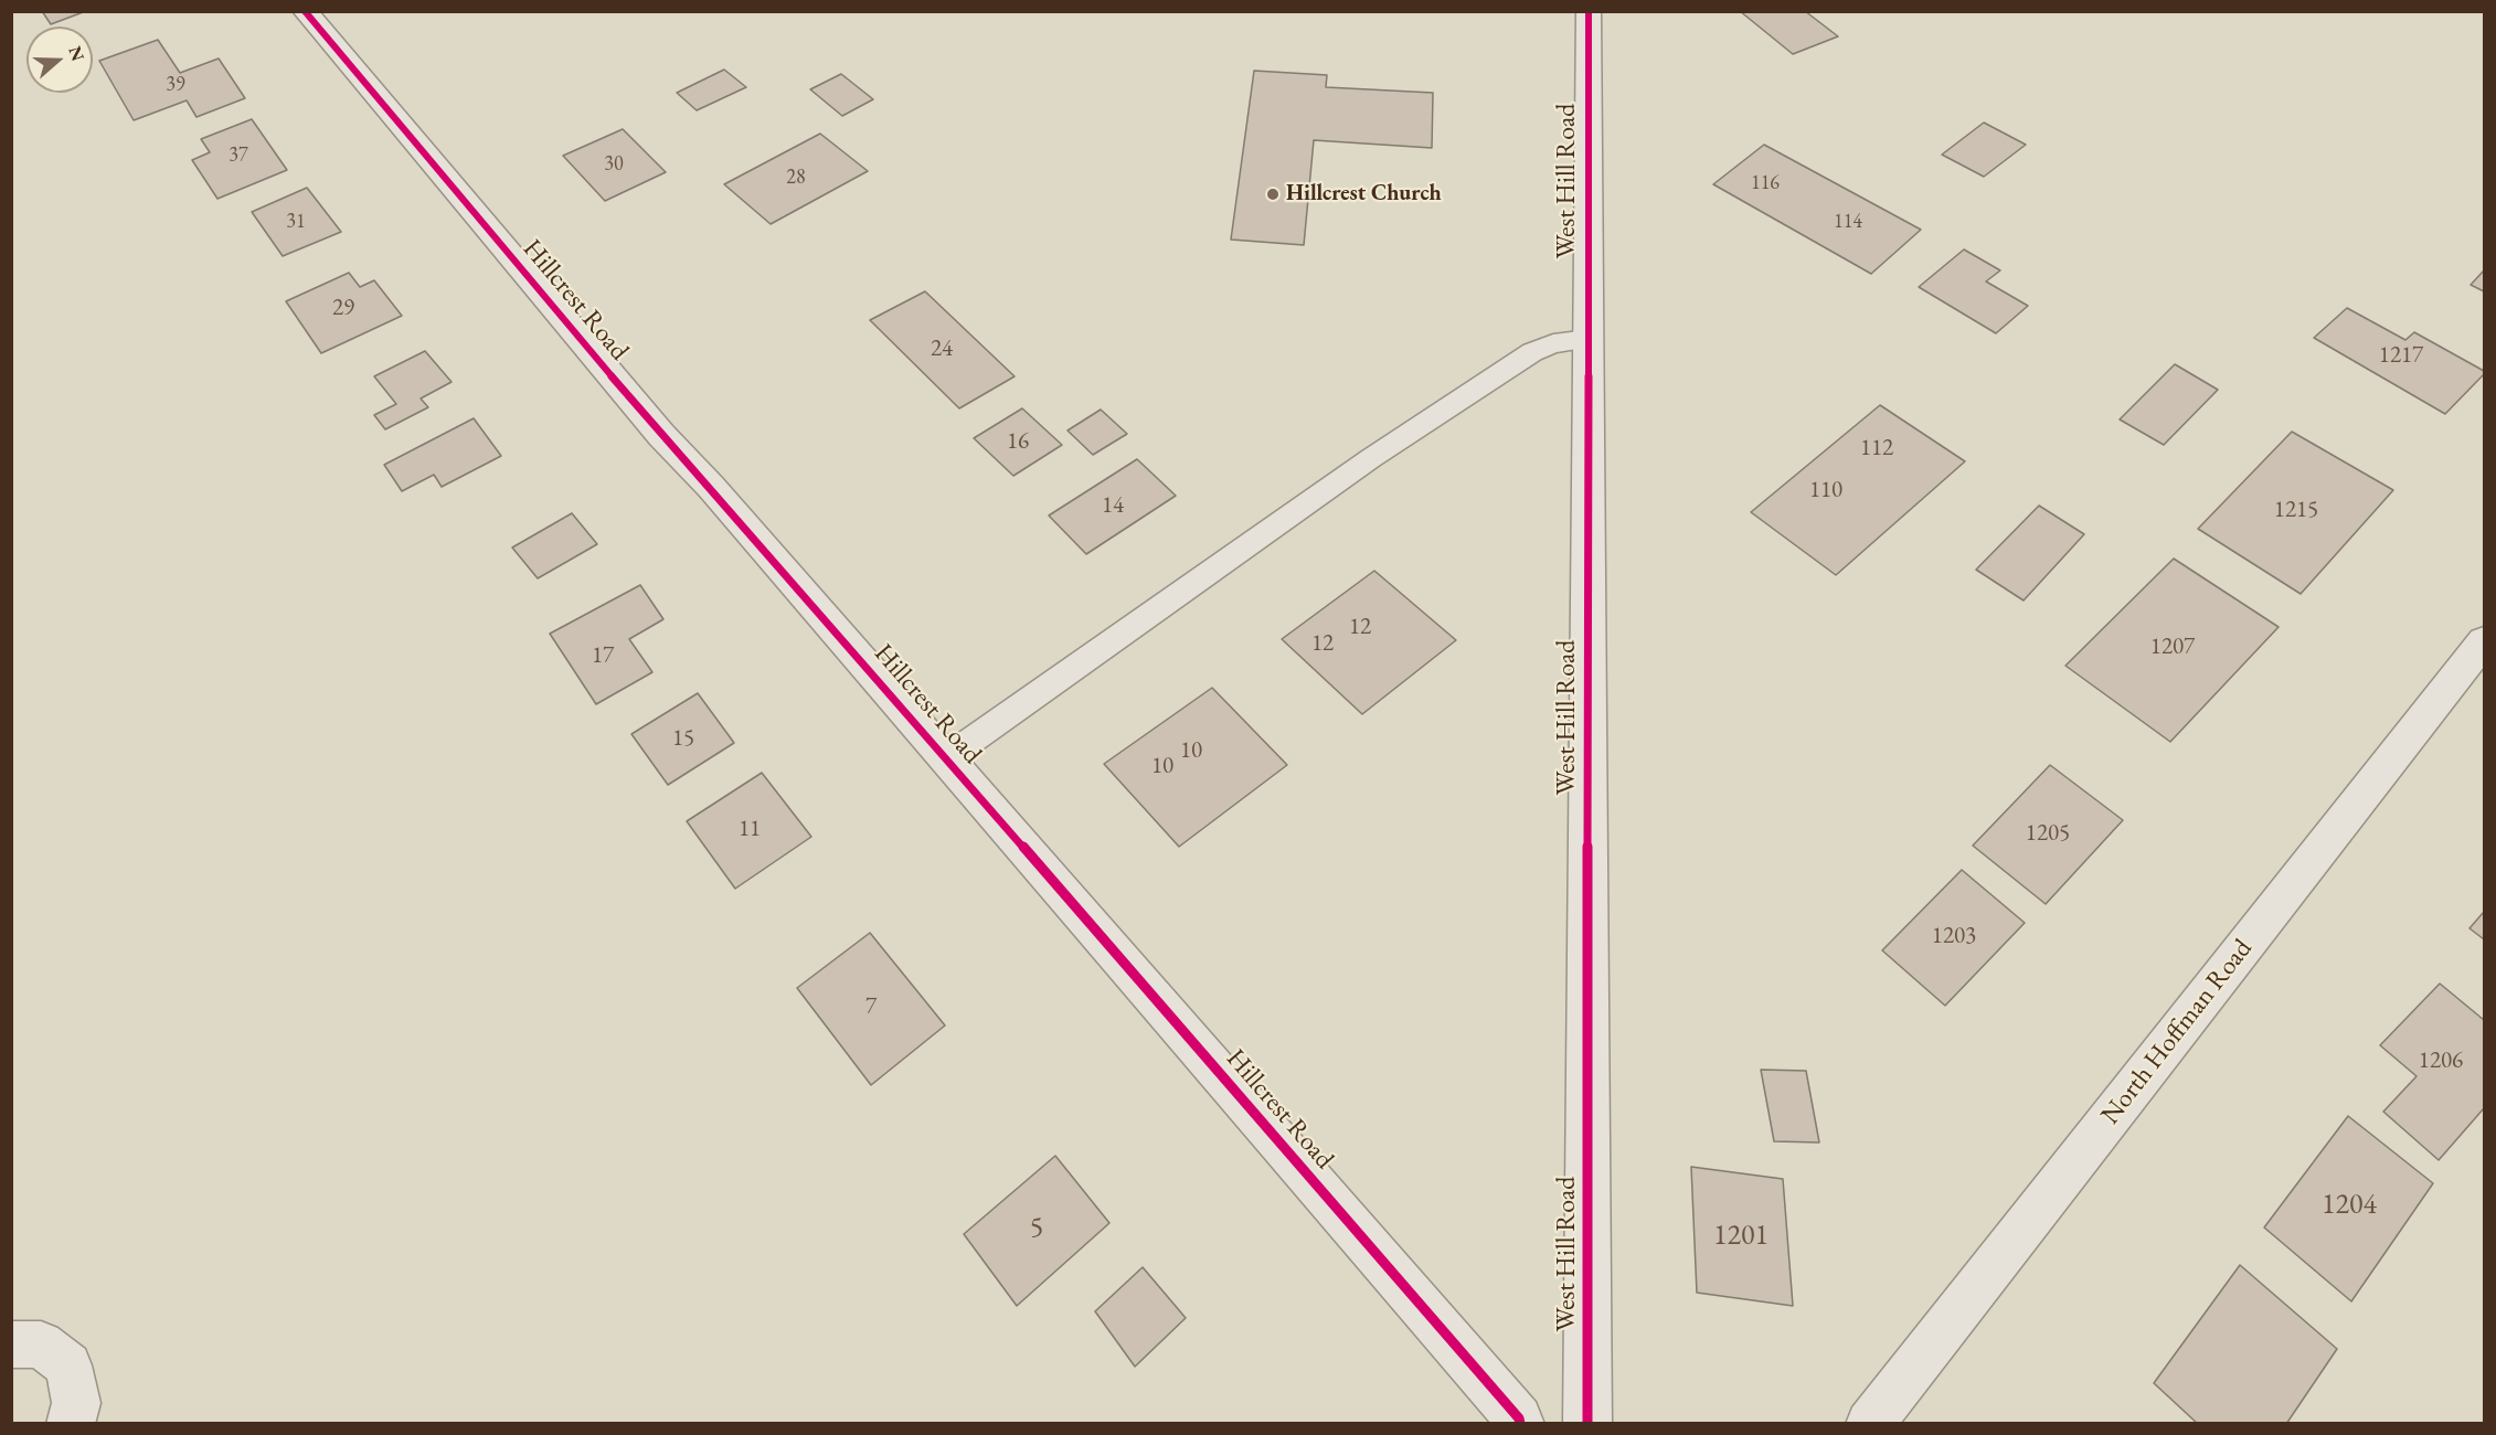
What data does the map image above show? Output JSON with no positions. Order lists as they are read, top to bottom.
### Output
{
  "streets": {
    "street": ["West Hill Road", "Hillcrest Road", "North Hoffman Road"]
  },
  "places": ["Hillcrest Church"],
  "house_numbers": [
    "39",
    "37",
    "30",
    "28",
    "116",
    "31",
    "114",
    "29",
    "24",
    "1217",
    "16",
    "112",
    "110",
    "14",
    "1215",
    "12",
    "12",
    "1207",
    "17",
    "15",
    "10",
    "10",
    "11",
    "1205",
    "1203",
    "7",
    "1206",
    "1204",
    "5",
    "1201"
  ],
  "north": "right"
}
